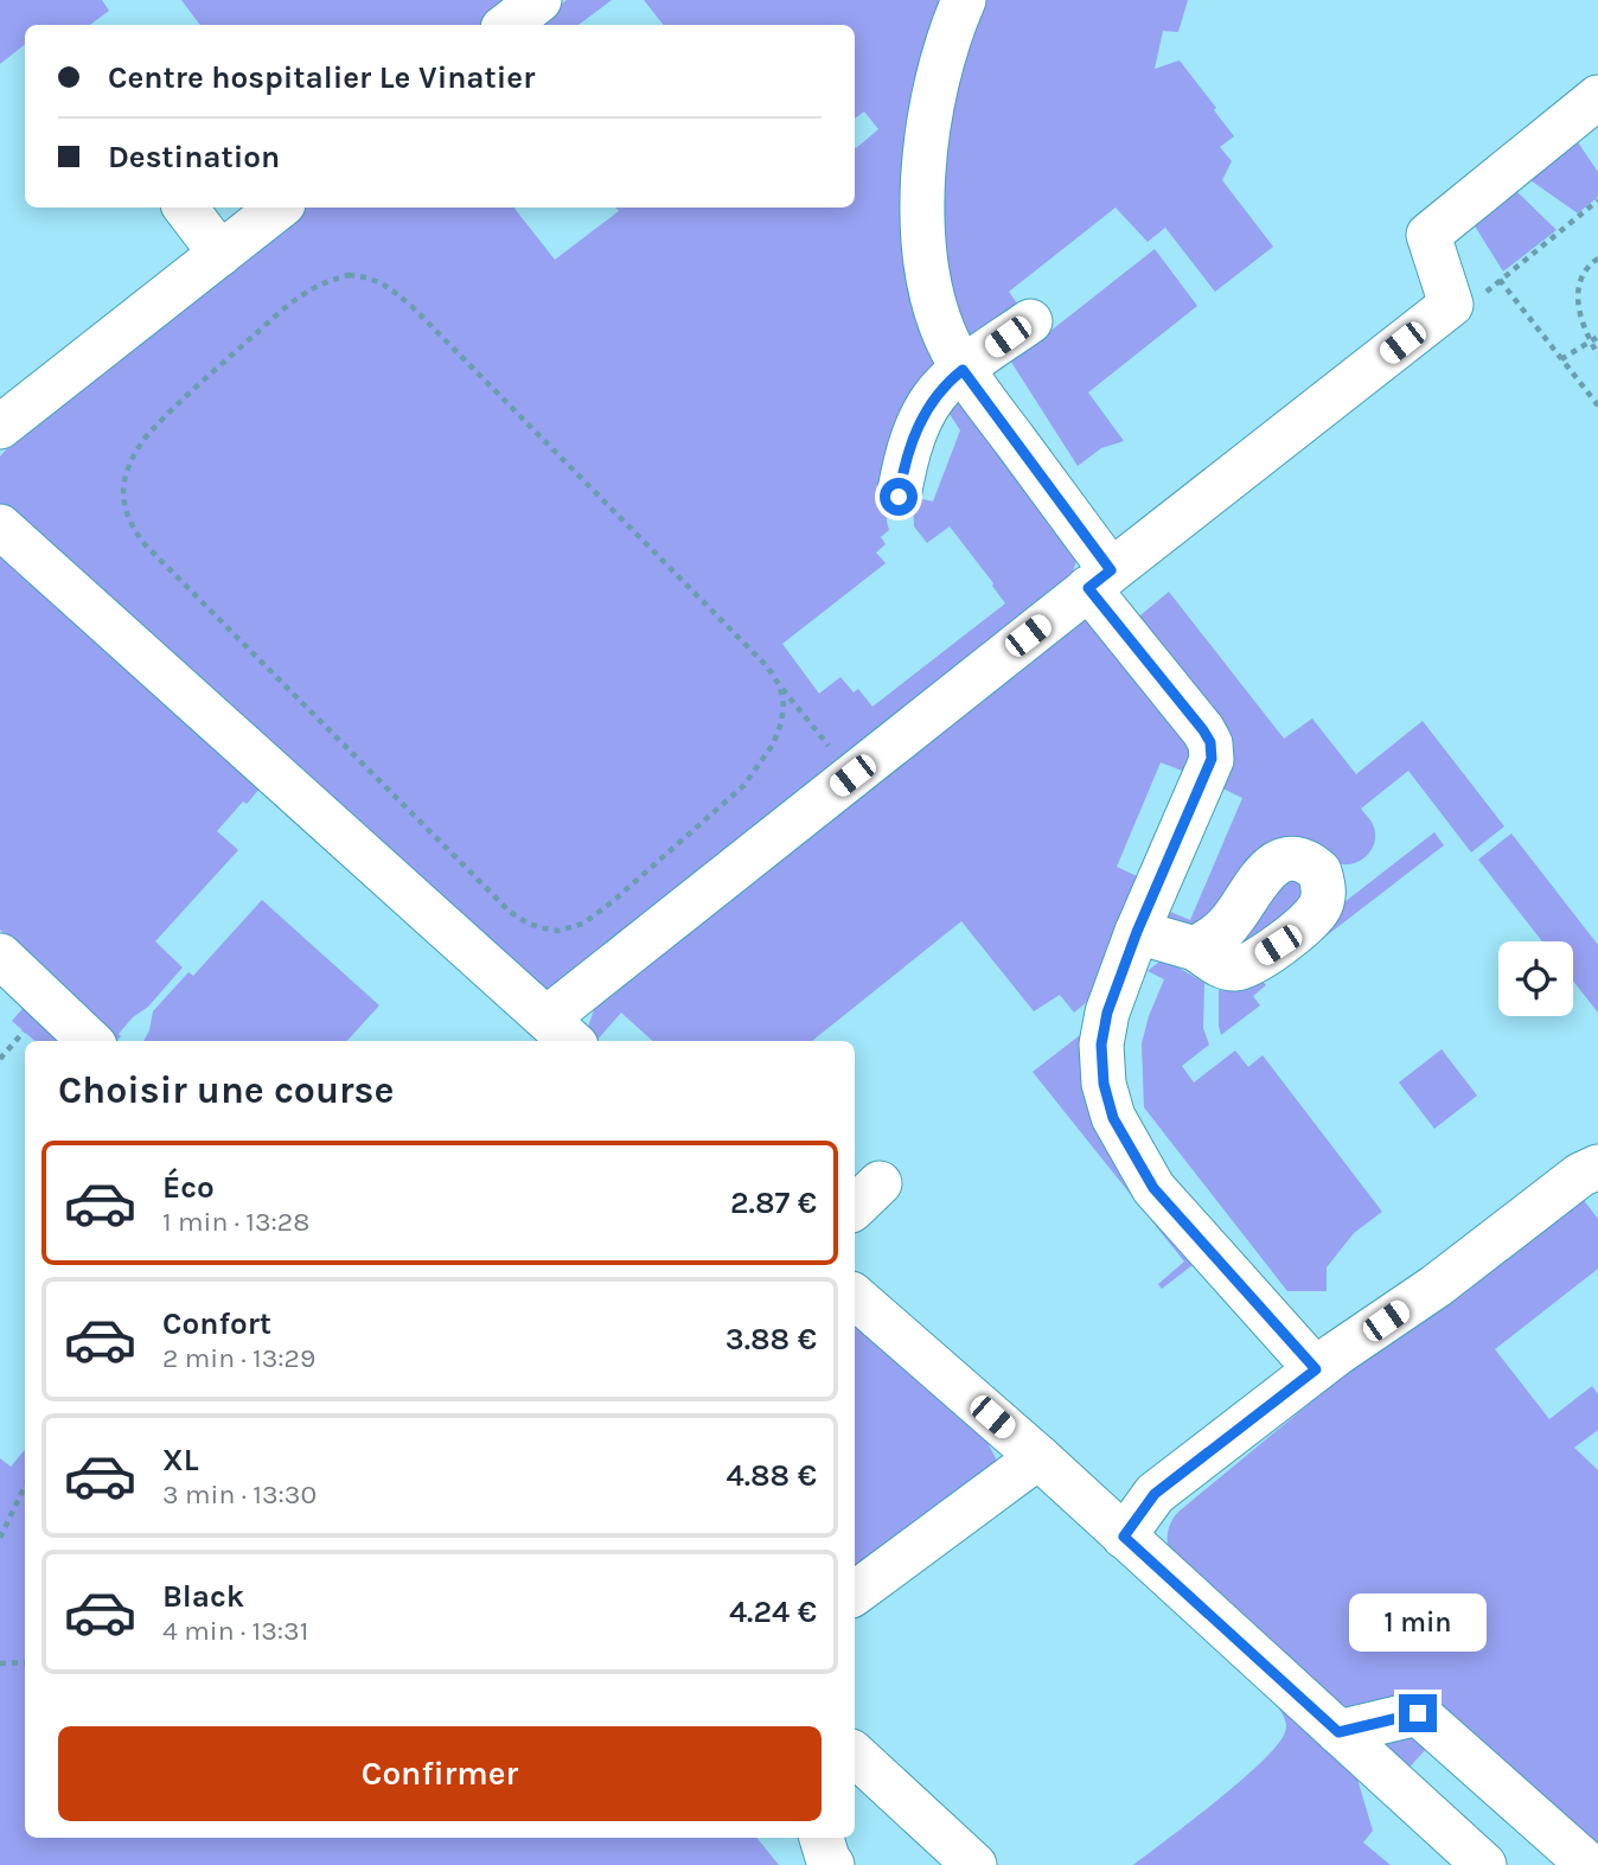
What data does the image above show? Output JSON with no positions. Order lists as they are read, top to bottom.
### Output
{
  "page": {
    "banner": ["Centre hospitalier Le Vinatier", "Destination"],
    "heading": "Choisir une course",
    "list": [
      {
        "name": "Éco",
        "note": "1 min · 13:28",
        "value": "2.87 €"
      },
      {
        "name": "Confort",
        "note": "2 min · 13:29",
        "value": "3.88 €"
      },
      {
        "name": "XL",
        "note": "3 min · 13:30",
        "value": "4.88 €"
      },
      {
        "name": "Black",
        "note": "4 min · 13:31",
        "value": "4.24 €"
      }
    ],
    "bubble": "1 min",
    "buttons": "Confirmer"
  }
}
